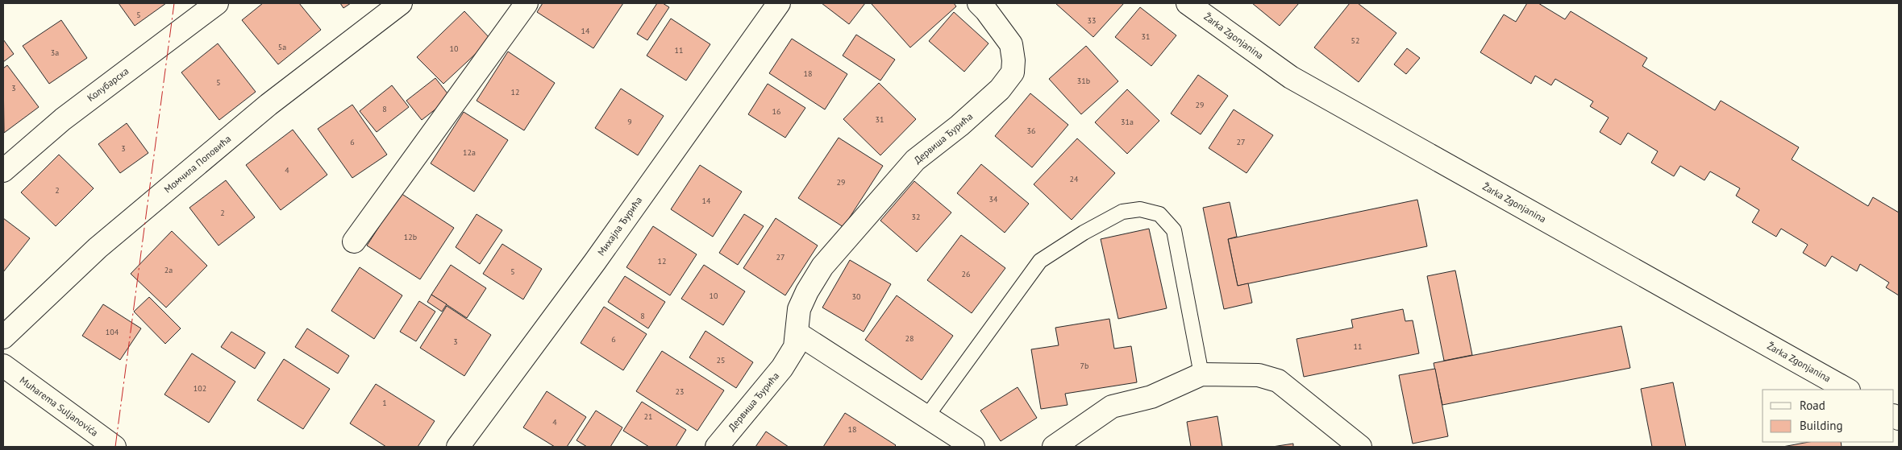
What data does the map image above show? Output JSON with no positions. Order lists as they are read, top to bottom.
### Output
{
  "streets": {
    "street": [
      "Žarka Zgonjanina",
      "Колубарска",
      "Дервиша Ђурића",
      "Момчила Поповића",
      "Михајла Ђурића",
      "Muharema Suljanovića"
    ]
  },
  "house_numbers": [
    "5",
    "33",
    "14",
    "31",
    "52",
    "5a",
    "10",
    "11",
    "3a",
    "18",
    "31b",
    "5",
    "3",
    "12",
    "29",
    "8",
    "16",
    "31",
    "9",
    "31a",
    "36",
    "6",
    "27",
    "3",
    "12a",
    "4",
    "24",
    "29",
    "2",
    "34",
    "14",
    "2",
    "32",
    "12b",
    "27",
    "12",
    "2a",
    "5",
    "26",
    "10",
    "30",
    "8",
    "104",
    "28",
    "6",
    "3",
    "11",
    "25",
    "7b",
    "102",
    "23",
    "1",
    "21",
    "4",
    "18"
  ],
  "legend": ["Road", "Building"]
}
